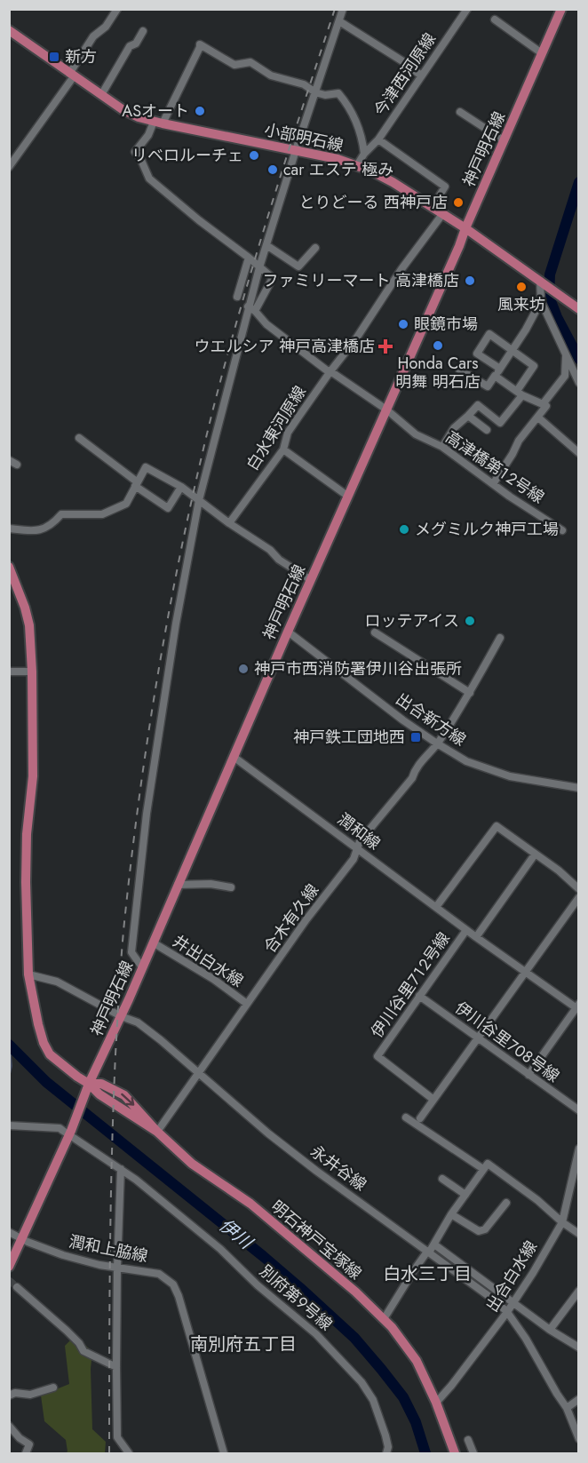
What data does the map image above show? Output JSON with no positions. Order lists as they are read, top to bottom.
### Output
{
  "streets": {
    "main road": ["小部明石線", "神戸明石線", "明石神戸宝塚線"],
    "street": [
      "今津西河原線",
      "白水東河原線",
      "高津橋第１２号線",
      "出合新方線",
      "潤和線",
      "合木有久線",
      "井出白水線",
      "伊川谷里７１２号線",
      "伊川谷里７０８号線",
      "永井谷線",
      "潤和上脇線",
      "出合白水線",
      "別府第９号線"
    ]
  },
  "crossings": [
    ["今津西河原線", "小部明石線"],
    ["小部明石線", "神戸明石線"],
    ["小部明石線", "白水東河原線"],
    ["神戸明石線", "高津橋第１２号線"],
    ["神戸明石線", "出合新方線"],
    ["神戸明石線", "潤和線"],
    ["神戸明石線", "井出白水線"],
    ["神戸明石線", "永井谷線"],
    ["神戸明石線", "明石神戸宝塚線"],
    ["神戸明石線", "潤和上脇線"],
    ["神戸明石線", "別府第９号線"],
    ["白水東河原線", "高津橋第１２号線"],
    ["出合新方線", "合木有久線"],
    ["潤和線", "合木有久線"],
    ["潤和線", "伊川谷里７１２号線"],
    ["合木有久線", "井出白水線"],
    ["合木有久線", "永井谷線"],
    ["合木有久線", "明石神戸宝塚線"],
    ["伊川谷里７１２号線", "伊川谷里７０８号線"],
    ["永井谷線", "明石神戸宝塚線"],
    ["永井谷線", "出合白水線"],
    ["明石神戸宝塚線", "出合白水線"]
  ],
  "districts": ["白水三丁目", "南別府五丁目"],
  "water": ["伊川"],
  "places": {
    "transit": ["新方", "神戸鉄工団地西"],
    "other": [
      "ASオート",
      "リベロルーチェ",
      "car エステ 極み",
      "とりどーる 西神戸店",
      "ファミリーマート 高津橋店",
      "風来坊",
      "眼鏡市場",
      "Honda Cars 明舞 明石店",
      "メグミルク神戸工場",
      "ロッテアイス",
      "神戸市西消防署伊川谷出張所"
    ],
    "health": ["ウエルシア 神戸高津橋店"]
  }
}
